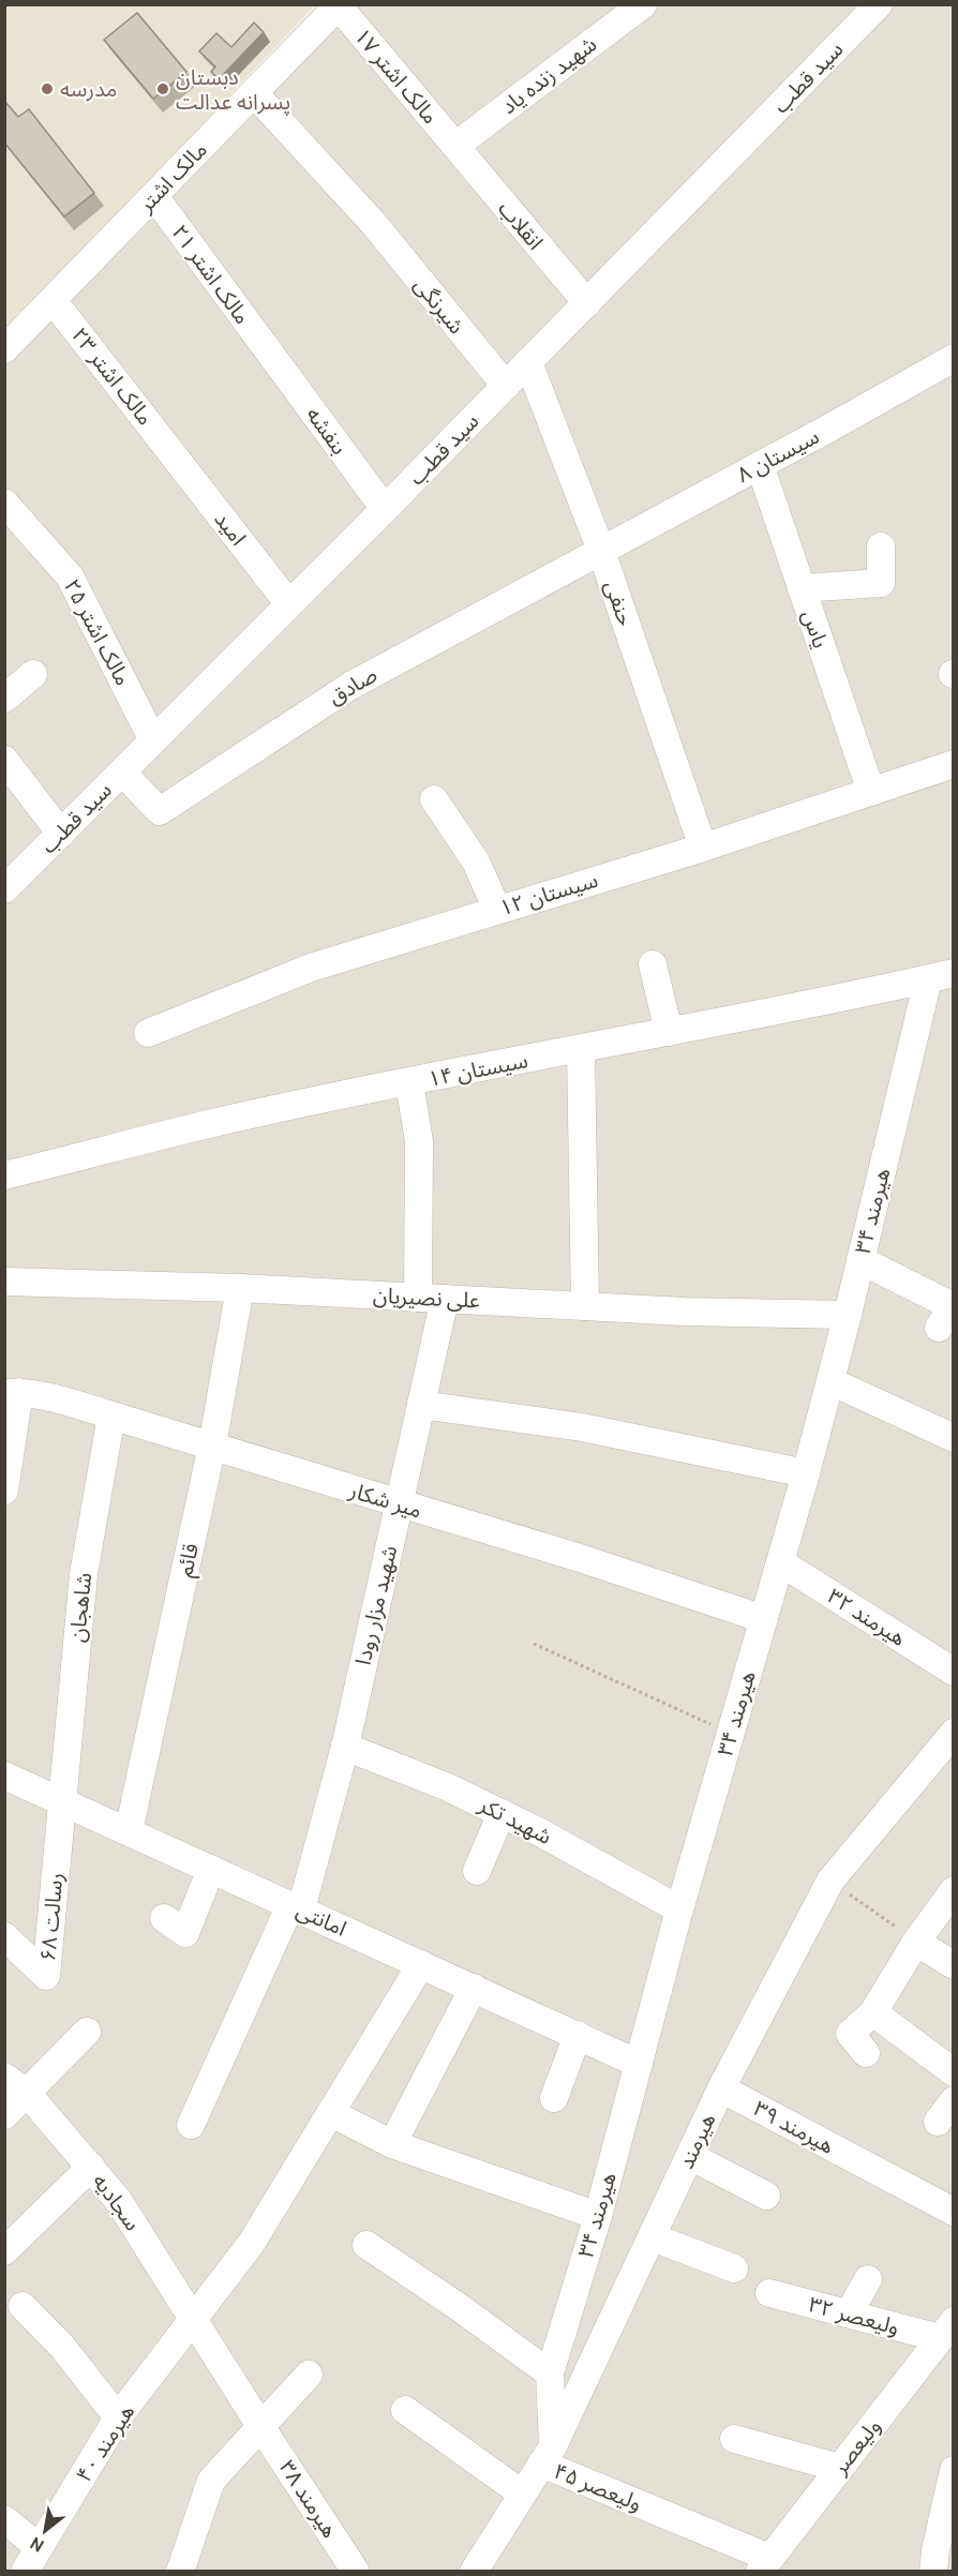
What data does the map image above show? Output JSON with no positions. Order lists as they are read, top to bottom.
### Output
{
  "streets": {
    "street": [
      "شهید زنده یاد",
      "مالک اشتر ۱۷",
      "سید قطب",
      "مالک اشتر",
      "انقلاب",
      "مالک اشتر ۲۱",
      "شیرنگی",
      "مالک اشتر ۲۳",
      "بنفشه",
      "سیستان ۸",
      "امید",
      "حنفی",
      "یاس",
      "مالک اشتر ۲۵",
      "صادق",
      "سیستان ۱۲",
      "سیستان ۱۴",
      "هیرمند ۳۴",
      "علی نصیریان",
      "میر شکار",
      "قائم",
      "شهید مزار رودا",
      "شاهجان",
      "هیرمند ۳۲",
      "شهید تکر",
      "رسالت ۶۸",
      "امانتی",
      "هیرمند ۳۹",
      "هیرمند",
      "سجادیه",
      "ولیعصر ۳۲",
      "هیرمند ۴۰",
      "ولیعصر",
      "ولیعصر ۴۵",
      "هیرمند ۳۸"
    ]
  },
  "crossings": [
    ["شهید زنده یاد", "مالک اشتر ۱۷"],
    ["شهید زنده یاد", "انقلاب"],
    ["مالک اشتر ۱۷", "مالک اشتر"],
    ["مالک اشتر ۱۷", "انقلاب"],
    ["سید قطب", "انقلاب"],
    ["سید قطب", "شیرنگی"],
    ["سید قطب", "بنفشه"],
    ["سید قطب", "امید"],
    ["سید قطب", "حنفی"],
    ["سید قطب", "مالک اشتر ۲۵"],
    ["سید قطب", "صادق"],
    ["مالک اشتر", "مالک اشتر ۲۱"],
    ["مالک اشتر", "شیرنگی"],
    ["مالک اشتر", "مالک اشتر ۲۳"],
    ["مالک اشتر ۲۱", "بنفشه"],
    ["مالک اشتر ۲۳", "امید"],
    ["سیستان ۸", "حنفی"],
    ["سیستان ۸", "یاس"],
    ["سیستان ۸", "صادق"],
    ["حنفی", "صادق"],
    ["حنفی", "سیستان ۱۲"],
    ["یاس", "سیستان ۱۲"],
    ["سیستان ۱۴", "هیرمند ۳۴"],
    ["سیستان ۱۴", "شهید مزار رودا"],
    ["هیرمند ۳۴", "علی نصیریان"],
    ["هیرمند ۳۴", "میر شکار"],
    ["هیرمند ۳۴", "هیرمند ۳۲"],
    ["هیرمند ۳۴", "شهید تکر"],
    ["هیرمند ۳۴", "امانتی"],
    ["هیرمند ۳۴", "هیرمند"],
    ["هیرمند ۳۴", "ولیعصر ۴۵"],
    ["علی نصیریان", "قائم"],
    ["علی نصیریان", "شهید مزار رودا"],
    ["میر شکار", "قائم"],
    ["میر شکار", "شهید مزار رودا"],
    ["میر شکار", "شاهجان"],
    ["قائم", "امانتی"],
    ["شهید مزار رودا", "شهید تکر"],
    ["شهید مزار رودا", "امانتی"],
    ["شاهجان", "رسالت ۶۸"],
    ["شاهجان", "امانتی"],
    ["رسالت ۶۸", "امانتی"],
    ["امانتی", "هیرمند ۴۰"],
    ["هیرمند ۳۹", "هیرمند"],
    ["هیرمند", "ولیعصر ۴۵"],
    ["سجادیه", "هیرمند ۴۰"],
    ["سجادیه", "هیرمند ۳۸"],
    ["ولیعصر ۳۲", "ولیعصر"],
    ["هیرمند ۴۰", "هیرمند ۳۸"],
    ["ولیعصر", "ولیعصر ۴۵"]
  ],
  "places": ["مدرسه", "دبستان پسرانه عدالت"],
  "north": "bottom left"
}
